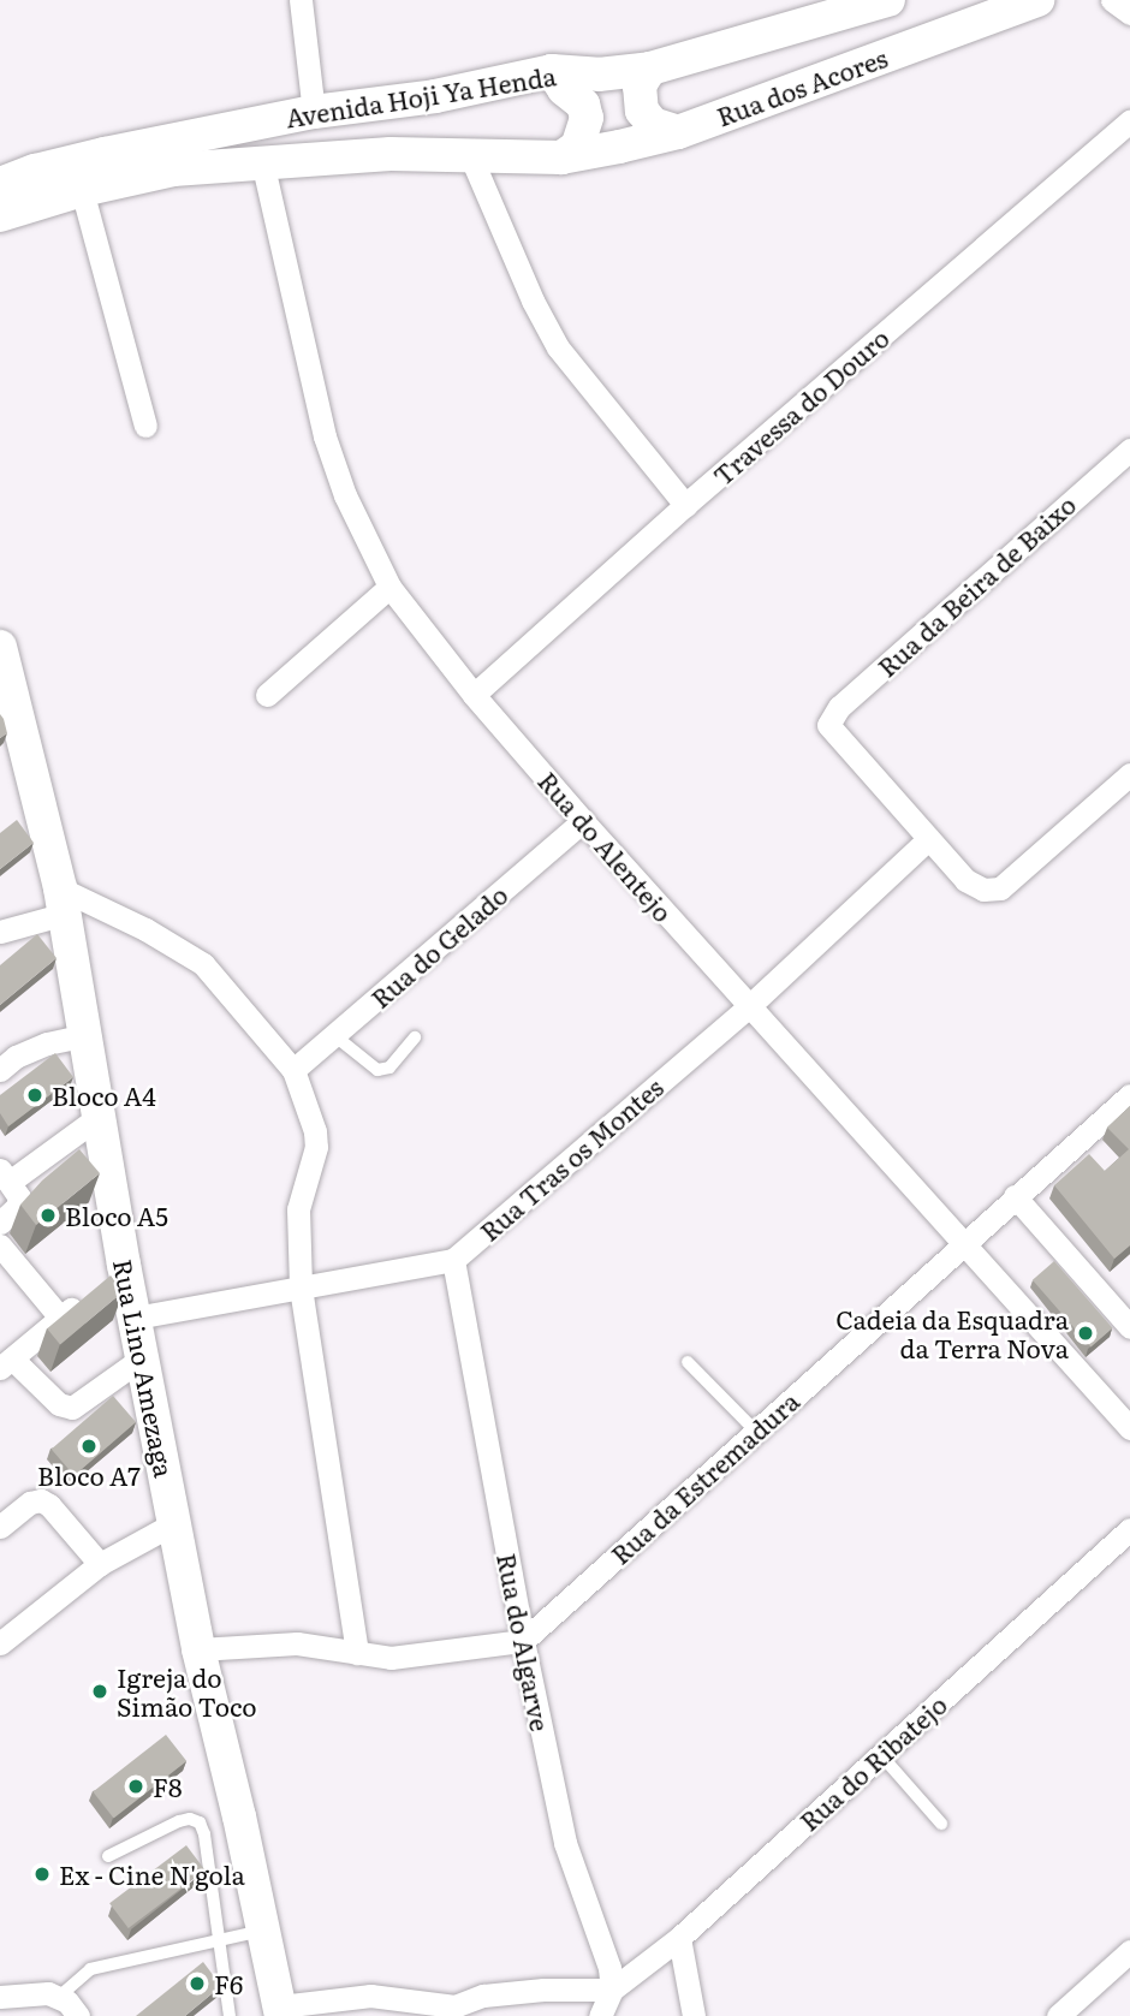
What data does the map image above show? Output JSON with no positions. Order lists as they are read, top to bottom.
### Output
{
  "streets": {
    "main road": ["Rua dos Acores", "Avenida Hoji Ya Henda", "Rua Lino Amezaga"],
    "street": [
      "Travessa do Douro",
      "Rua da Beira de Baixo",
      "Rua do Alentejo",
      "Rua do Gelado",
      "Rua Tras os Montes",
      "Rua da Estremadura",
      "Rua do Algarve",
      "Rua do Ribatejo"
    ]
  },
  "crossings": [
    ["Rua dos Acores", "Avenida Hoji Ya Henda"],
    ["Avenida Hoji Ya Henda", "Rua do Alentejo"],
    ["Travessa do Douro", "Rua do Alentejo"],
    ["Rua da Beira de Baixo", "Rua Tras os Montes"],
    ["Rua do Alentejo", "Rua do Gelado"],
    ["Rua do Alentejo", "Rua Tras os Montes"],
    ["Rua do Alentejo", "Rua da Estremadura"],
    ["Rua Tras os Montes", "Rua do Algarve"],
    ["Rua da Estremadura", "Rua do Algarve"],
    ["Rua do Algarve", "Rua do Ribatejo"]
  ],
  "places": [
    "Bloco A4",
    "Bloco A5",
    "Cadeia da Esquadra da Terra Nova",
    "Bloco A7",
    "Igreja do Simão Toco",
    "F8",
    "Ex - Cine N'gola",
    "F6"
  ]
}
